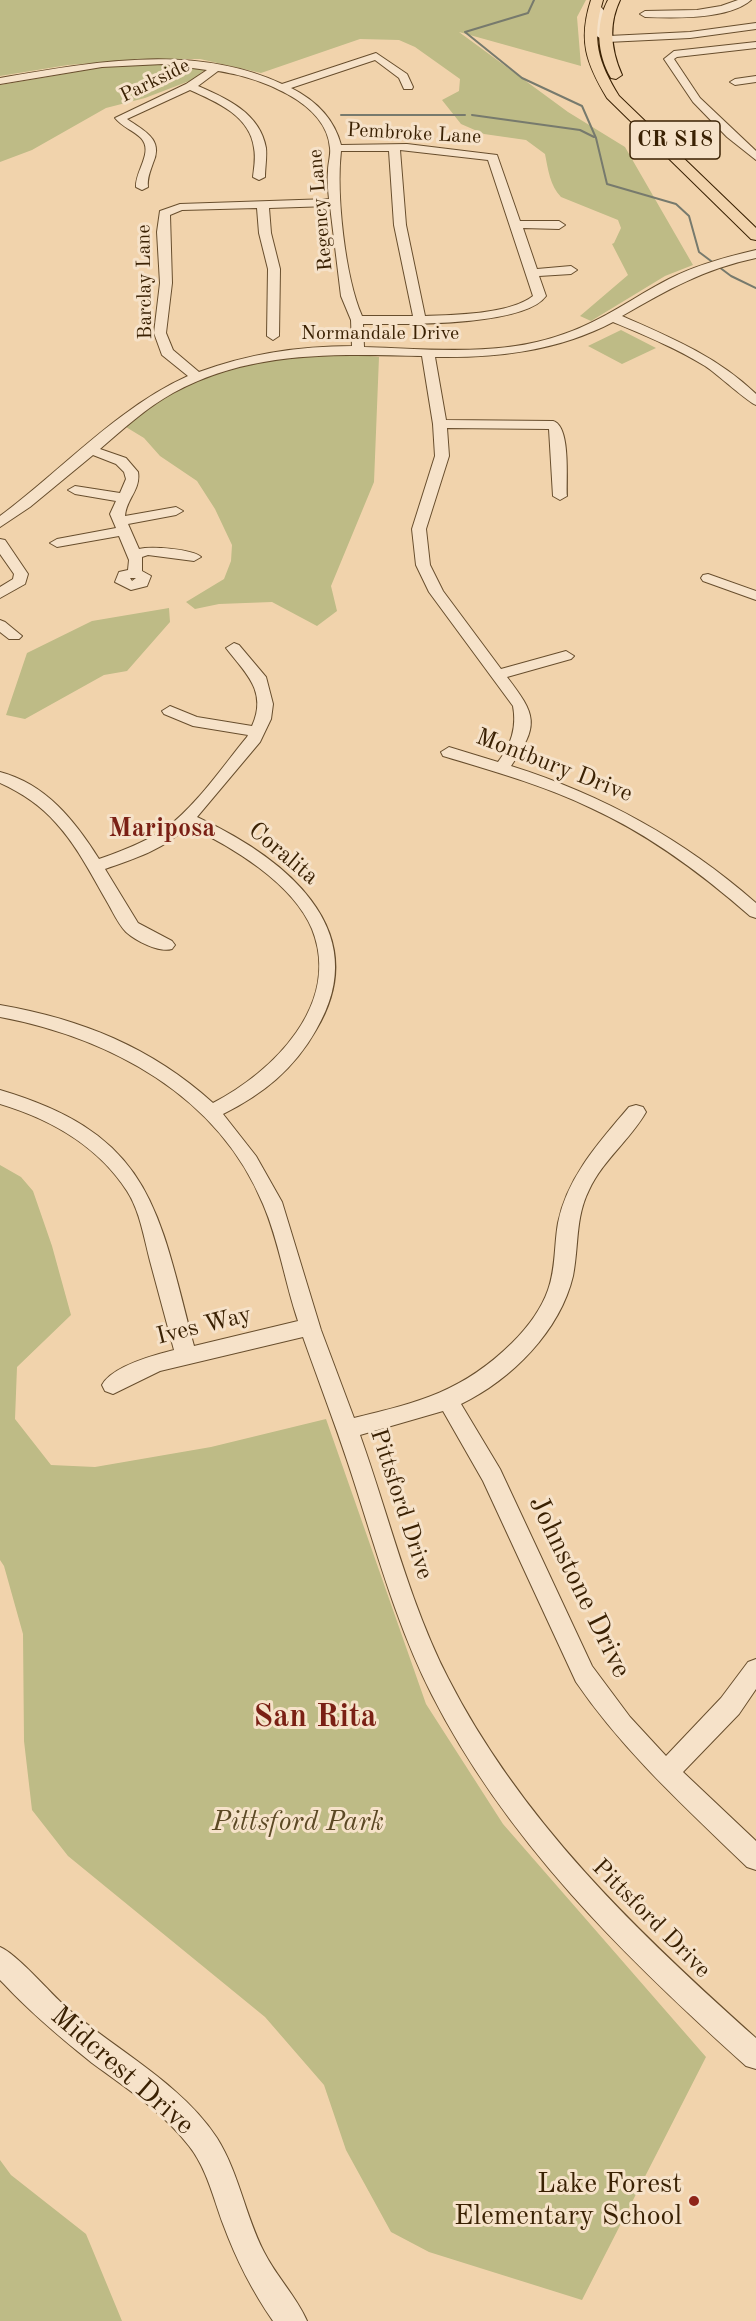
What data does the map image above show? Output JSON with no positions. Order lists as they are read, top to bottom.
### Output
{
  "streets": {
    "main road": ["CR S18"],
    "street": [
      "Parkside",
      "Pembroke Lane",
      "Regency Lane",
      "Barclay Lane",
      "Normandale Drive",
      "Montbury Drive",
      "Coralita",
      "Ives Way",
      "Pittsford Drive",
      "Johnstone Drive",
      "Midcrest Drive"
    ]
  },
  "crossings": [
    ["Parkside", "Regency Lane"],
    ["Pembroke Lane", "Regency Lane"],
    ["Regency Lane", "Normandale Drive"],
    ["Barclay Lane", "Normandale Drive"],
    ["Coralita", "Pittsford Drive"],
    ["Ives Way", "Pittsford Drive"]
  ],
  "districts": ["Mariposa", "San Rita"],
  "parks": ["Pittsford Park"],
  "places": ["Lake Forest Elementary School"]
}
